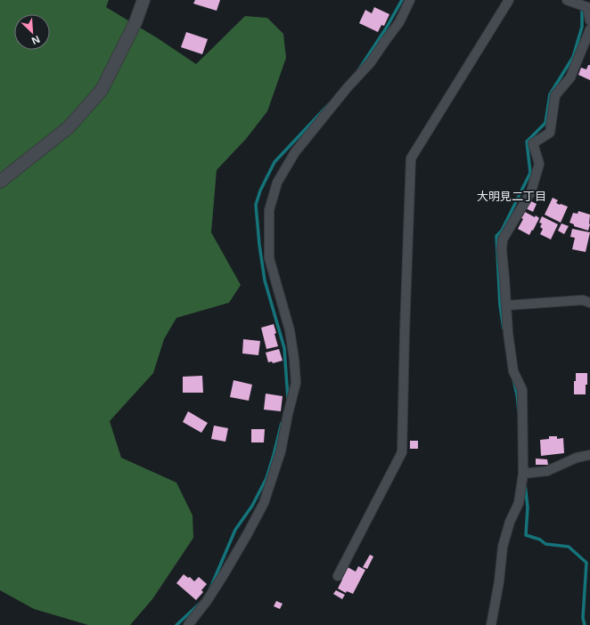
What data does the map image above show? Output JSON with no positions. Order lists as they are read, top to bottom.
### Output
{
  "districts": ["大明見二丁目"],
  "north": "bottom right"
}
